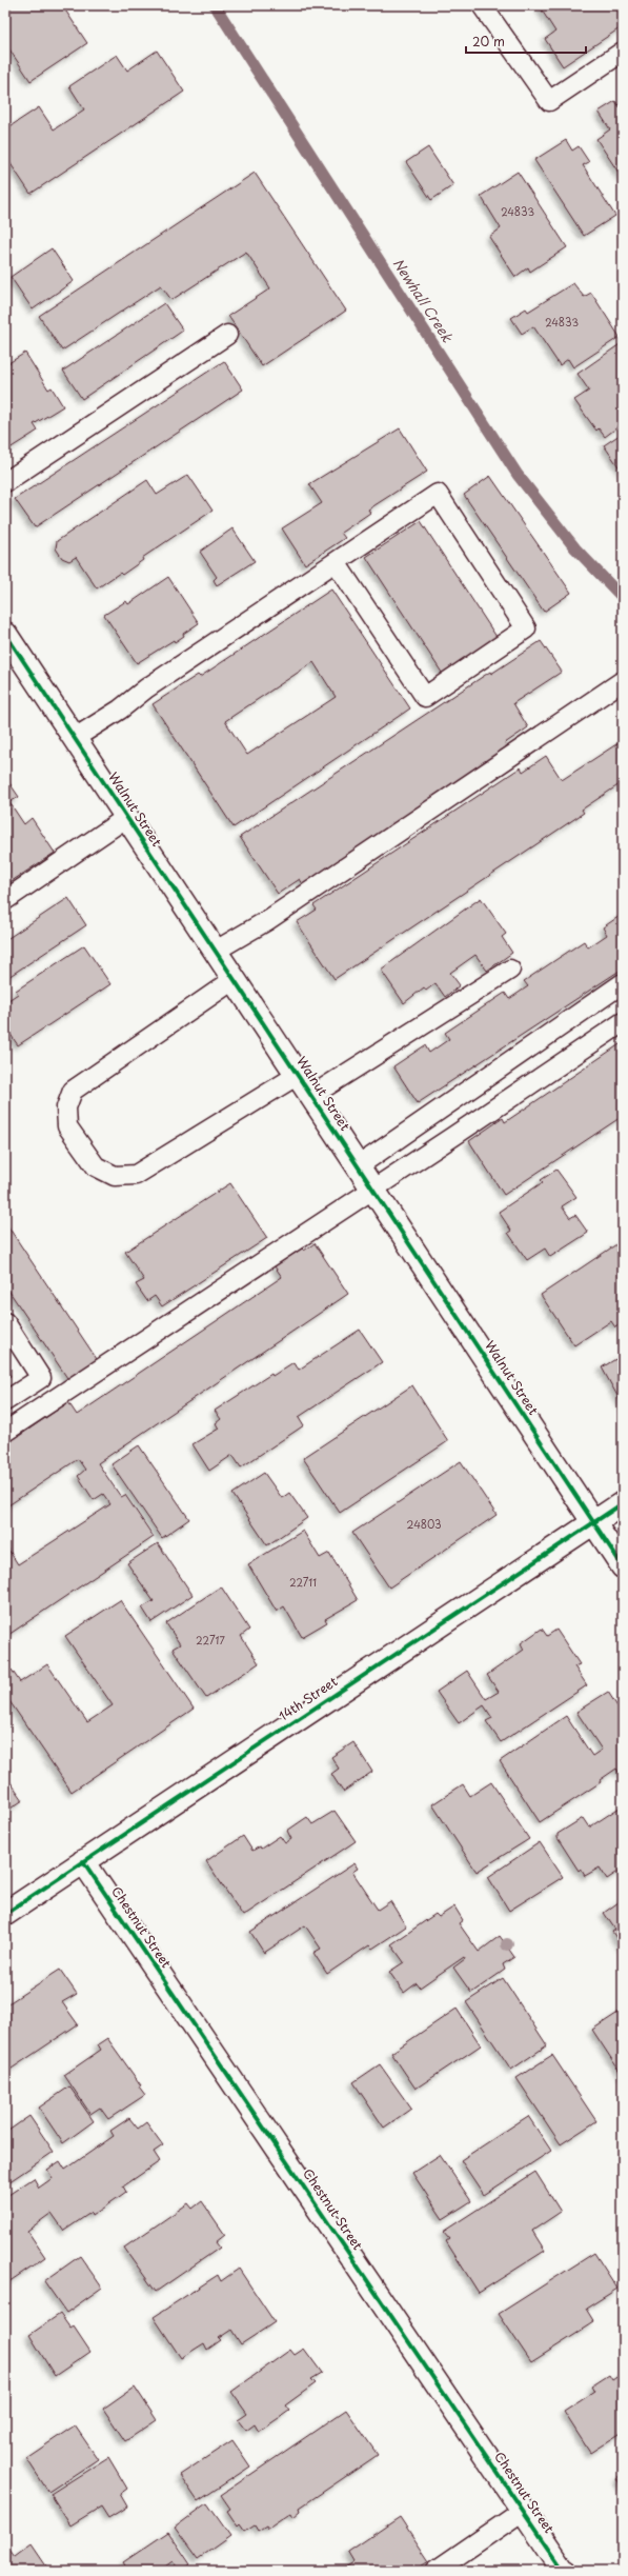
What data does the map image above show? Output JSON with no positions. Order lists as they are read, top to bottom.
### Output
{
  "streets": {
    "street": ["Walnut Street", "14th Street", "Chestnut Street"]
  },
  "crossings": [
    ["Walnut Street", "14th Street"],
    ["14th Street", "Chestnut Street"]
  ],
  "water": ["Newhall Creek"],
  "house_numbers": [
    "24833",
    "24833",
    "24803",
    "22711",
    "22717"
  ],
  "scale_bar": "20 m"
}
